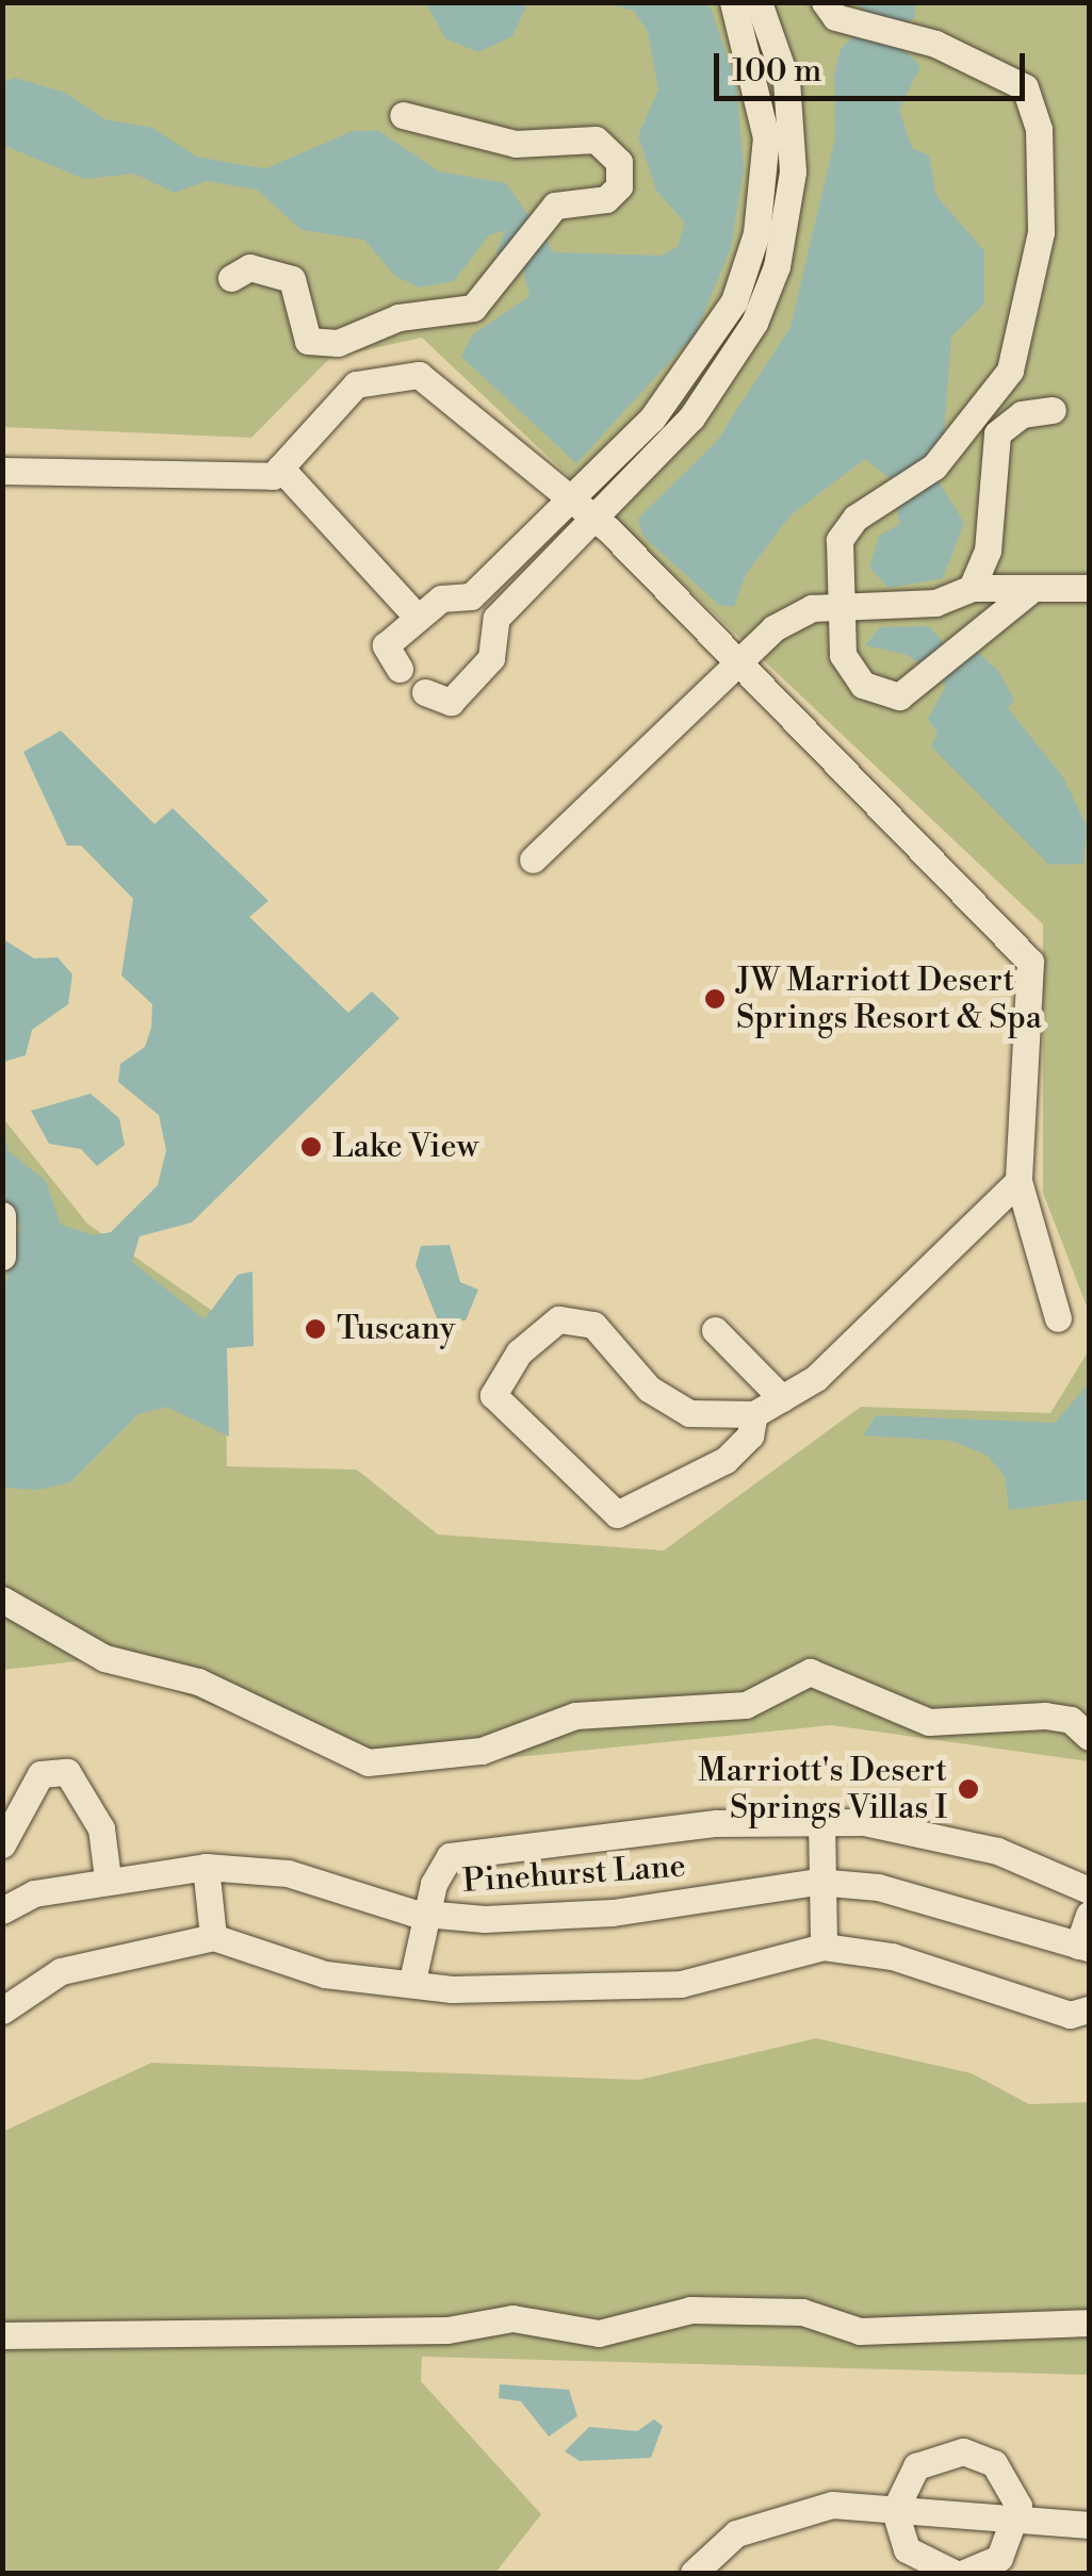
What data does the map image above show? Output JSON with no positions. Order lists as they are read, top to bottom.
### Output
{
  "streets": {
    "street": ["Pinehurst Lane"]
  },
  "places": [
    "JW Marriott Desert Springs Resort & Spa",
    "Lake View",
    "Tuscany",
    "Marriott's Desert Springs Villas I"
  ],
  "scale_bar": "100 m"
}
